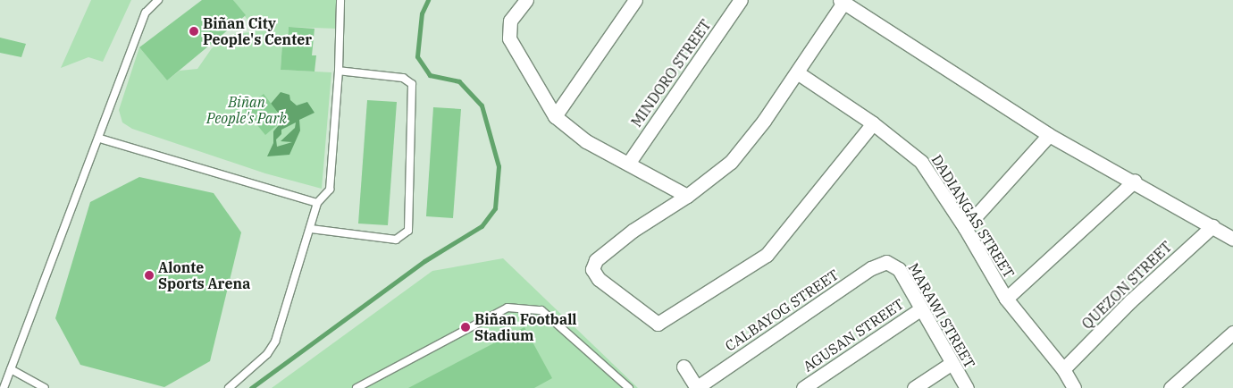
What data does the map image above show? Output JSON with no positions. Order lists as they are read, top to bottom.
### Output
{
  "streets": {
    "street": [
      "MINDORO STREET",
      "DADIANGAS STREET",
      "QUEZON STREET",
      "CALBAYOG STREET",
      "MARAWI STREET",
      "AGUSAN STREET"
    ]
  },
  "crossings": [
    ["DADIANGAS STREET", "QUEZON STREET"],
    ["CALBAYOG STREET", "MARAWI STREET"],
    ["MARAWI STREET", "AGUSAN STREET"]
  ],
  "parks": ["Biñan People's Park"],
  "places": ["Biñan City People's Center", "Alonte Sports Arena", "Biñan Football Stadium"]
}
